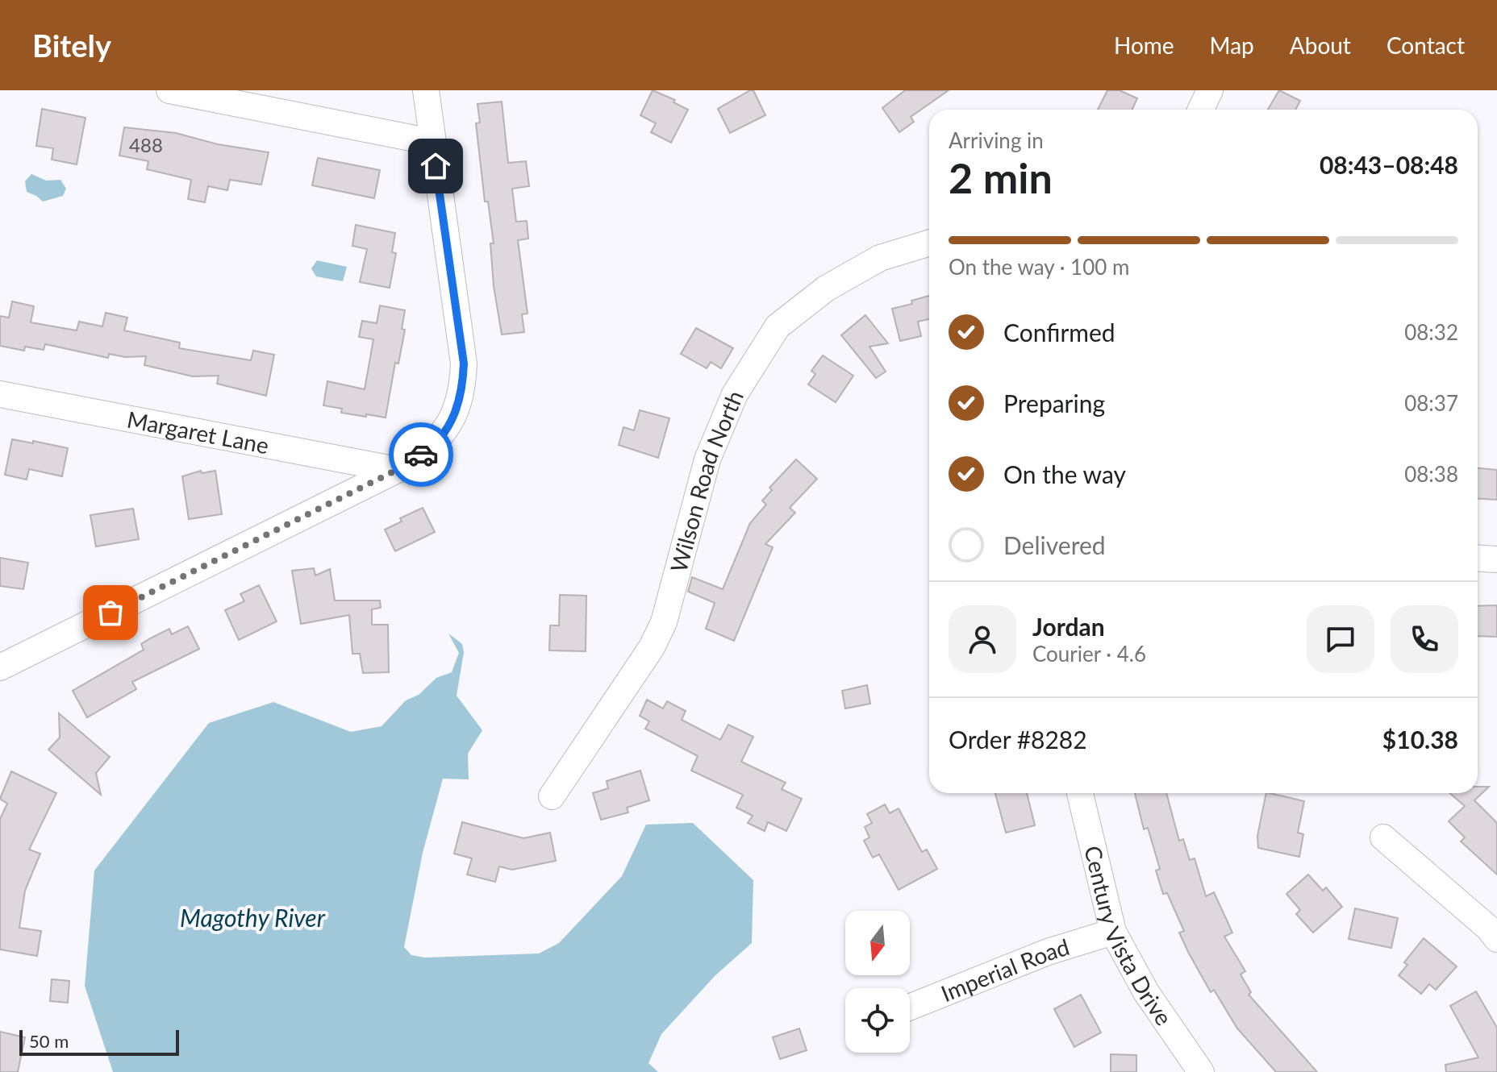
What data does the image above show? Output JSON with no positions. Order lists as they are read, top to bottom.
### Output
{
  "streets": {
    "street": [
      "Margaret Lane",
      "Wilson Road North",
      "Century Vista Drive",
      "Imperial Road"
    ]
  },
  "crossings": [
    ["Century Vista Drive", "Imperial Road"]
  ],
  "water": ["Magothy River"],
  "house_numbers": ["488"],
  "scale_bar": "50 m",
  "north": "bottom",
  "page": {
    "header": "Bitely",
    "nav": [
      "Home",
      "Map",
      "About",
      "Contact"
    ],
    "heading": ["2 min", "Arriving in", "08:43–08:48"],
    "panel": [
      "Jordan",
      "Courier · 4.6",
      "Order #8282",
      "$10.38"
    ],
    "bar": "On the way · 100 m",
    "list": [
      ["Confirmed", "08:32"],
      ["Preparing", "08:37"],
      ["On the way", "08:38"],
      "Delivered"
    ],
    "scale": "50 m"
  }
}
